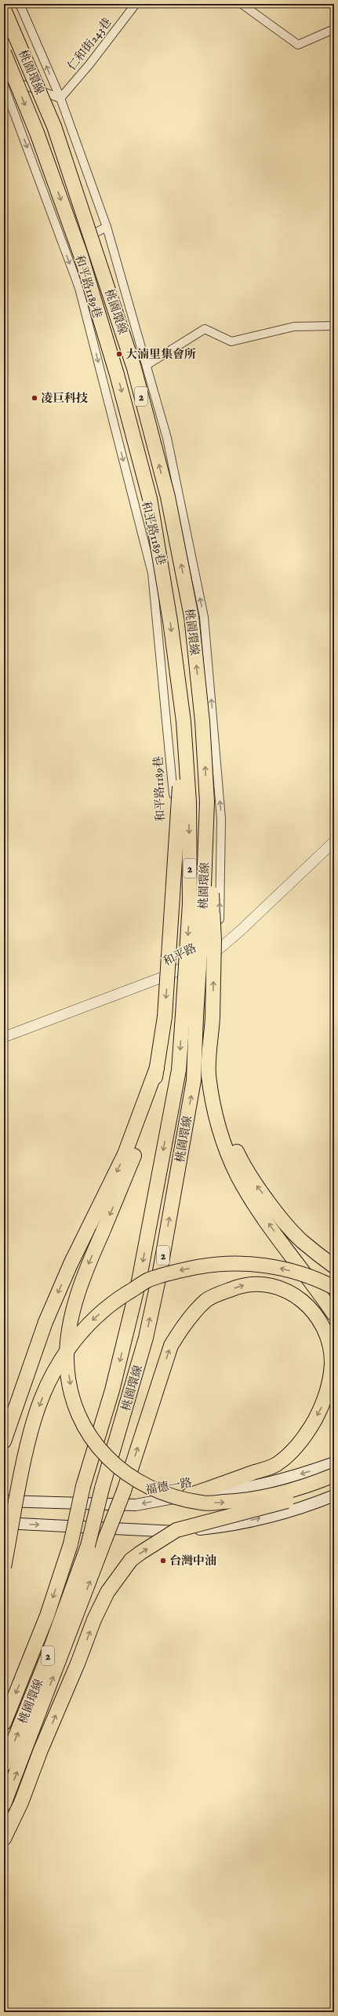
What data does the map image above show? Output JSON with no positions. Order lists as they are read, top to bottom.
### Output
{
  "streets": {
    "highway": ["桃園環線", "2"],
    "main road": ["福德一路"],
    "street": ["仁和街243巷", "和平路1189巷", "和平路"]
  },
  "crossings": [
    ["和平路1189巷", "和平路"]
  ],
  "places": ["大湳里集會所", "凌巨科技", "台灣中油"]
}
